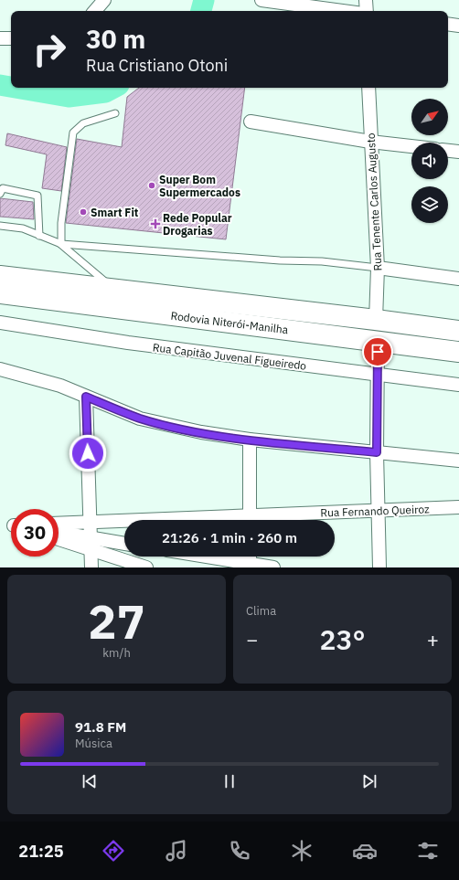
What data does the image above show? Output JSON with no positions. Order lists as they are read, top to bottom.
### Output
{
  "streets": {
    "highway": ["Rodovia Niterói-Manilha"],
    "street": ["Rua Tenente Carlos Augusto", "Rua Capitão Juvenal Figueiredo", "Rua Fernando Queiroz"]
  },
  "crossings": [
    ["Rua Tenente Carlos Augusto", "Rodovia Niterói-Manilha"]
  ],
  "places": {
    "other": ["Super Bom Supermercados", "Smart Fit"],
    "health": ["Rede Popular Drogarias"]
  },
  "north": "top right",
  "page": {
    "turn": ["30 m", "Rua Cristiano Otoni"],
    "limit": "30",
    "trip": "21:26 · 1 min · 260 m",
    "tile": [
      ["27", "km/h"],
      "Clima"
    ],
    "heat": ["−", "23°", "+"],
    "song": ["91.8 FM", "Música"],
    "tabs": "21:25"
  }
}
